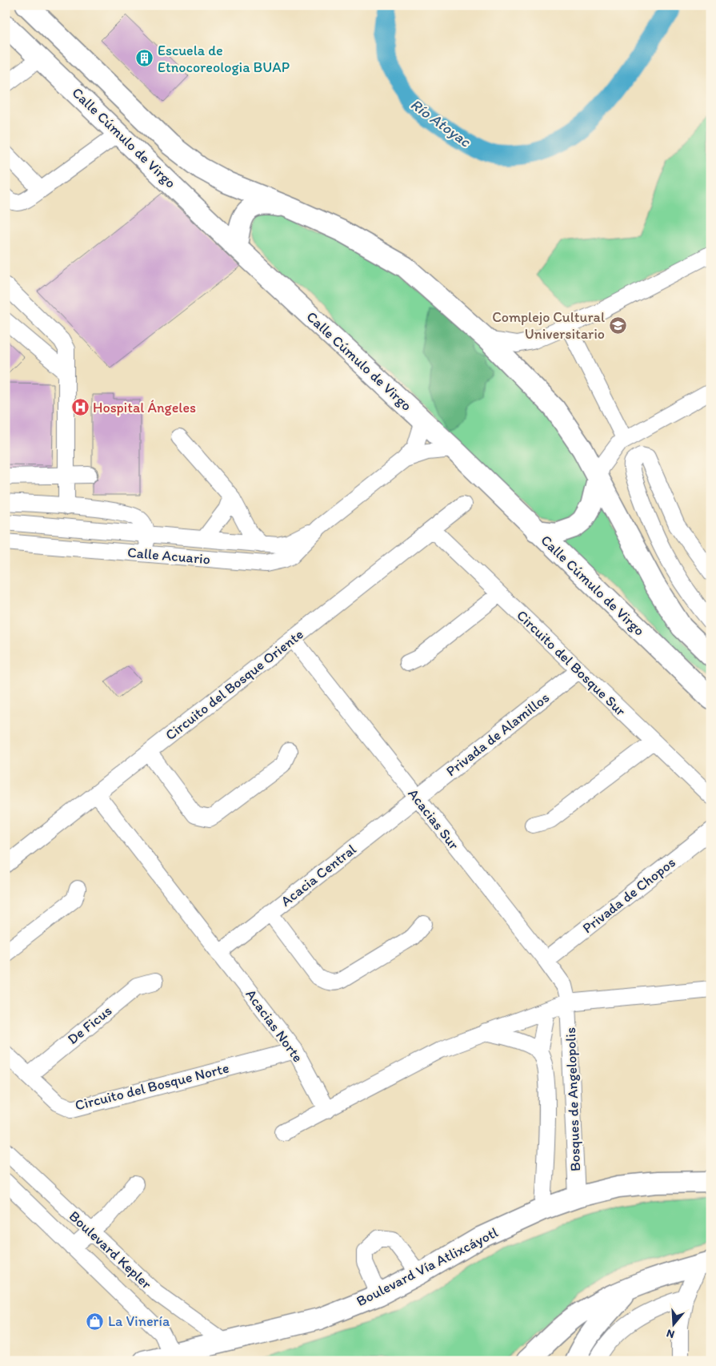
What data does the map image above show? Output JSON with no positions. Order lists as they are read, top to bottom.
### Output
{
  "streets": {
    "main road": ["Calle Cúmulo de Virgo", "Boulevard Vía Atlixcáyotl"],
    "street": [
      "Calle Acuario",
      "Circuito del Bosque Sur",
      "Circuito del Bosque Oriente",
      "Privada de Alamillos",
      "Acacias Sur",
      "Acacia Central",
      "Privada de Chopos",
      "De Ficus",
      "Acacias Norte",
      "Circuito del Bosque Norte",
      "Bosques de Angelopolis",
      "Boulevard Kepler"
    ]
  },
  "crossings": [
    ["Calle Cúmulo de Virgo", "Calle Acuario"],
    ["Circuito del Bosque Sur", "Circuito del Bosque Oriente"],
    ["Circuito del Bosque Sur", "Privada de Alamillos"],
    ["Circuito del Bosque Oriente", "Acacias Sur"],
    ["Circuito del Bosque Oriente", "Acacias Norte"],
    ["Privada de Alamillos", "Acacias Sur"],
    ["Privada de Alamillos", "Acacia Central"],
    ["Acacias Sur", "Acacia Central"],
    ["Acacias Sur", "Privada de Chopos"],
    ["Acacias Sur", "Bosques de Angelopolis"],
    ["Acacia Central", "Acacias Norte"],
    ["De Ficus", "Circuito del Bosque Norte"],
    ["Acacias Norte", "Circuito del Bosque Norte"],
    ["Bosques de Angelopolis", "Boulevard Vía Atlixcáyotl"],
    ["Boulevard Kepler", "Boulevard Vía Atlixcáyotl"]
  ],
  "water": ["Río Atoyac"],
  "places": {
    "building": ["Escuela de Etnocoreologia BUAP"],
    "school or university": ["Complejo Cultural Universitario"],
    "hospital": ["Hospital Ángeles"],
    "shop": ["La Vinería"]
  },
  "north": "bottom"
}
